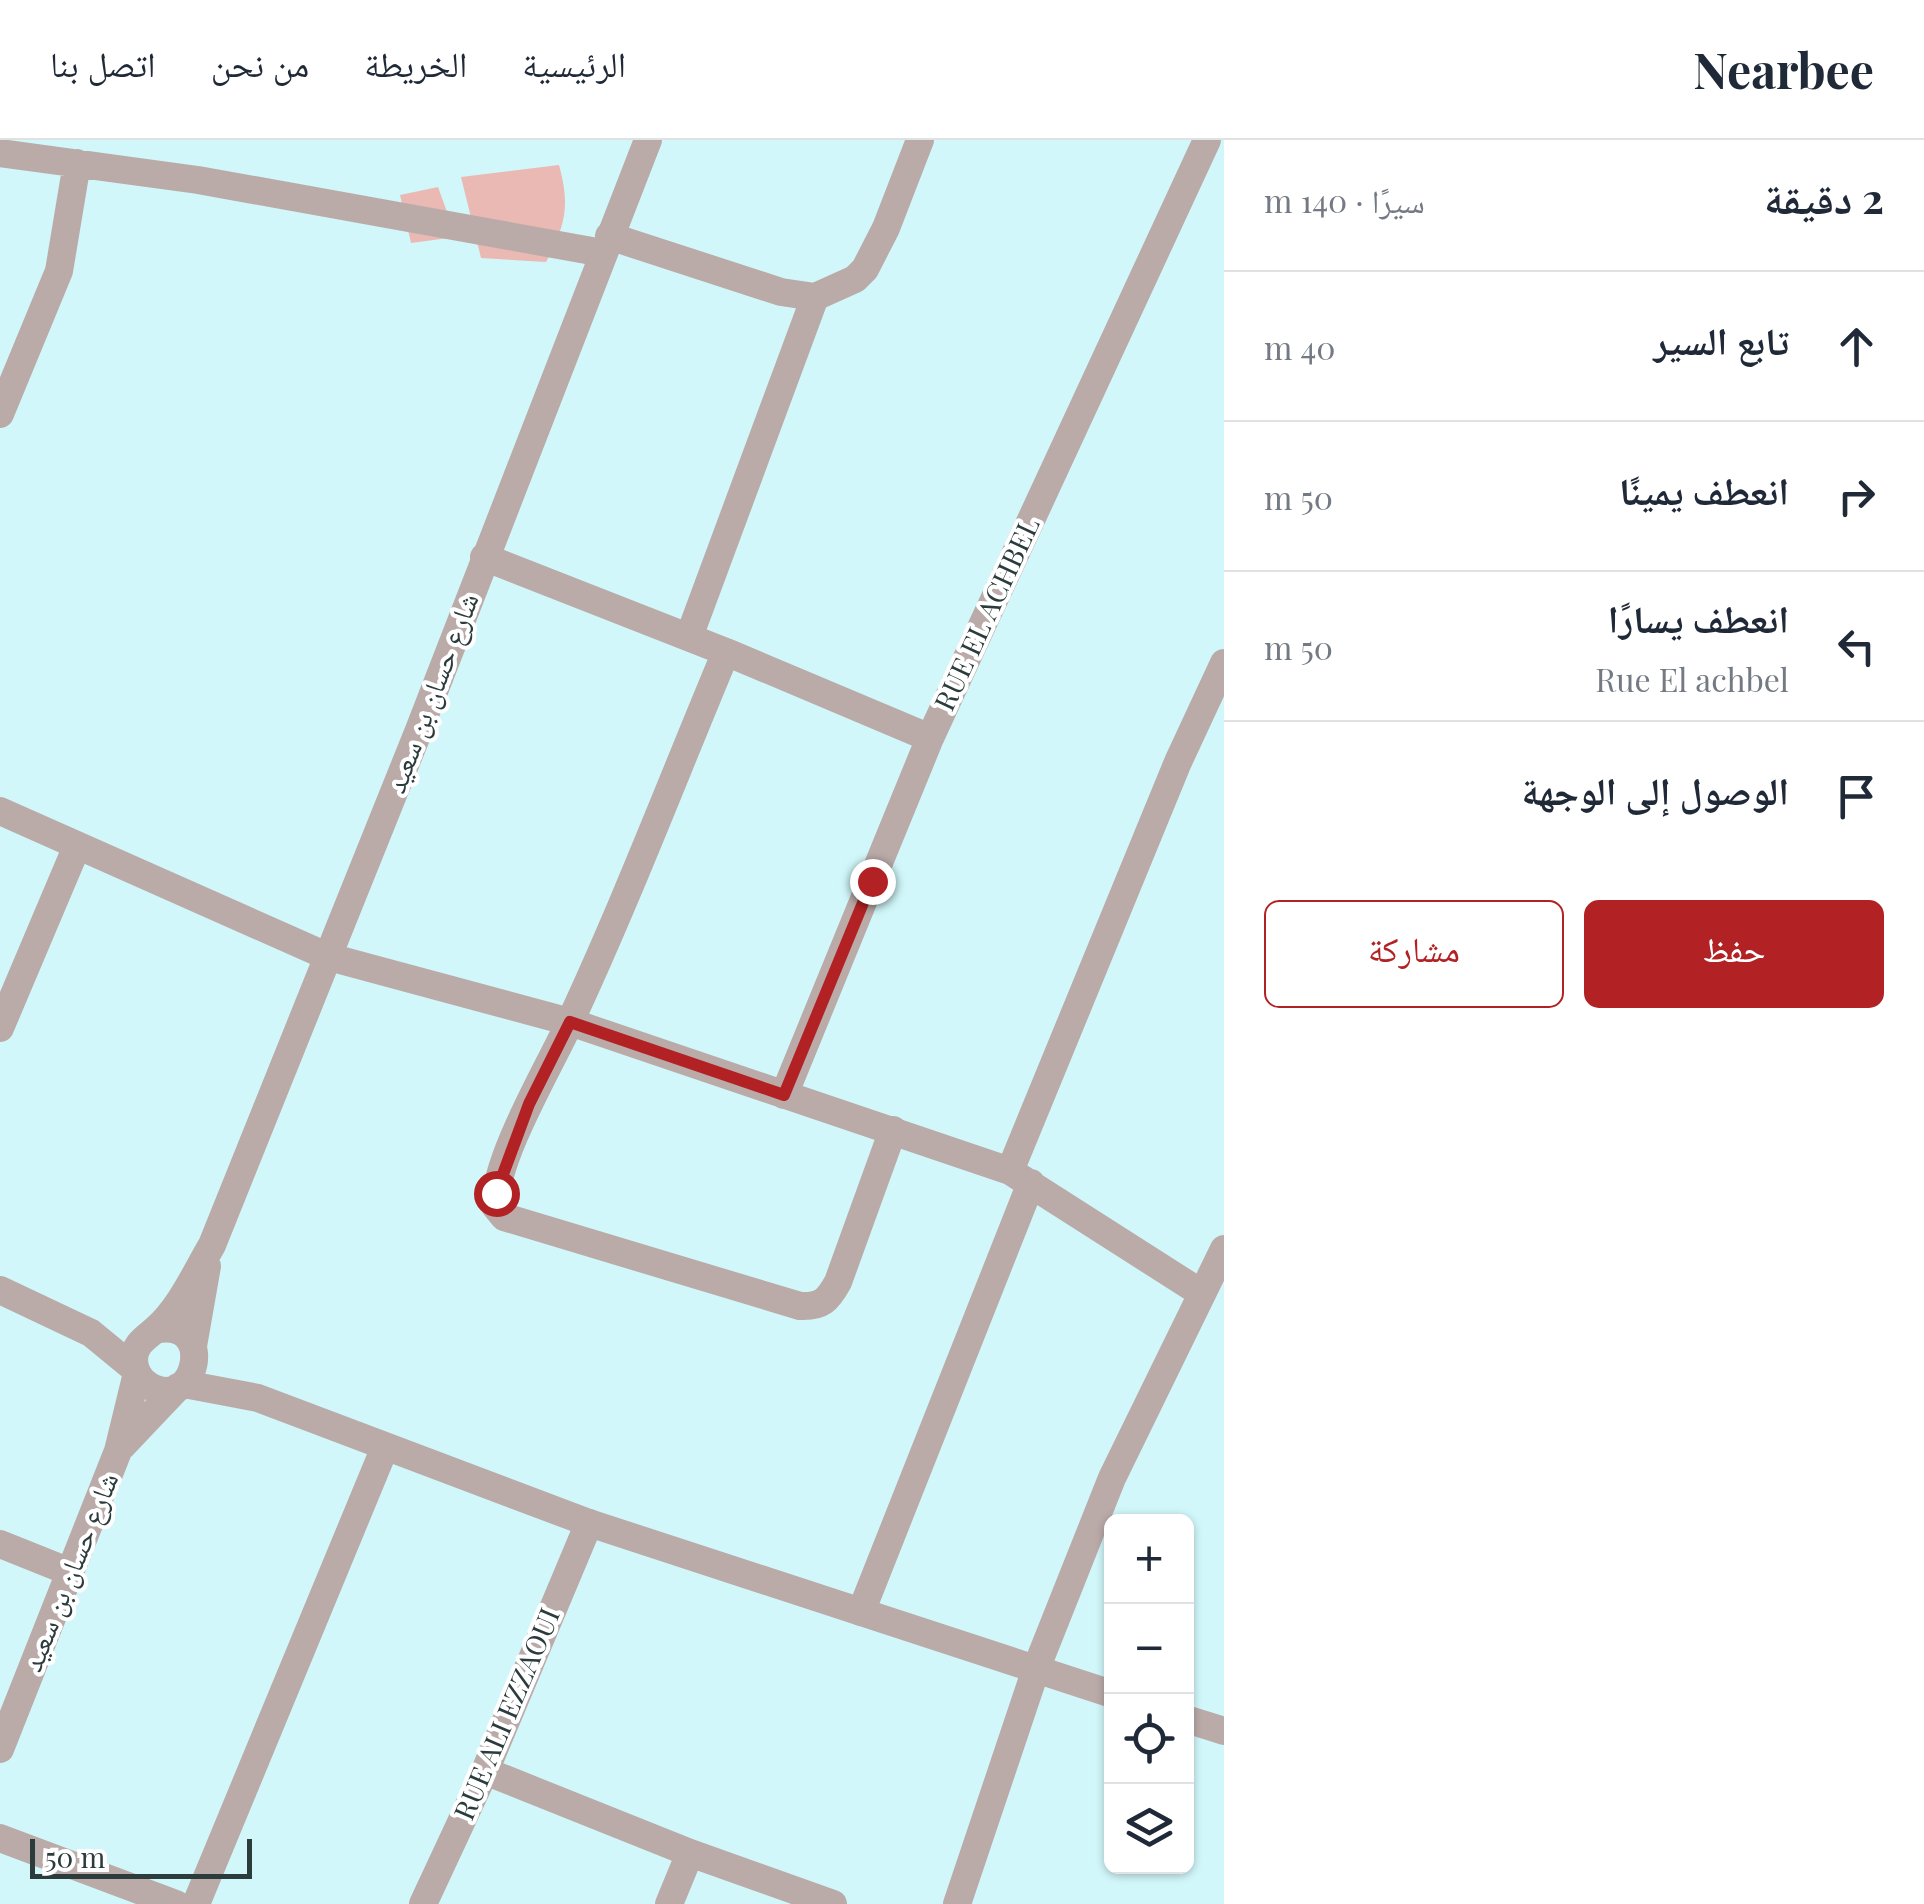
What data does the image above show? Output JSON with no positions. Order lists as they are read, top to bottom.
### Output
{
  "streets": {
    "street": ["RUE EL ACHBEL", "شارع حسان بن سعيد", "RUE ALI EZZAOUI"]
  },
  "scale_bar": "50 m",
  "page": {
    "header": "Nearbee",
    "nav": [
      "الرئيسية",
      "الخريطة",
      "من نحن",
      "اتصل بنا"
    ],
    "heading": ["2 دقيقة", "سيرًا · 140 m"],
    "list": [
      ["تابع السير", "40 m"],
      ["انعطف يمينًا", "50 m"],
      ["انعطف يسارًا", "Rue El achbel", "50 m"],
      "الوصول إلى الوجهة"
    ],
    "buttons": ["حفظ", "مشاركة"],
    "map_buttons": ["+", "−"],
    "scale": "50 m"
  }
}
